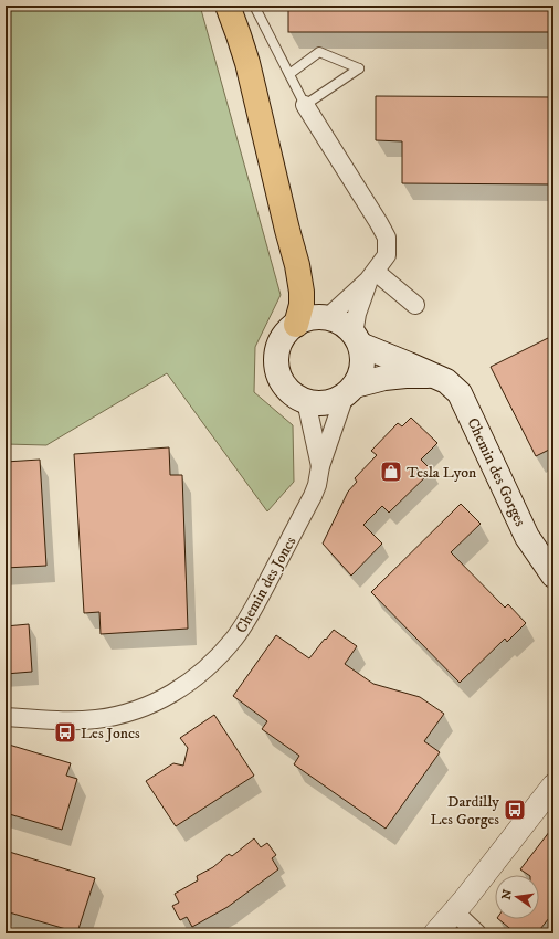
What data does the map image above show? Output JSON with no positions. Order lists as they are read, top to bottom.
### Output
{
  "streets": {
    "main road": ["Chemin des Gorges"],
    "street": ["Chemin des Joncs"]
  },
  "crossings": [
    ["Chemin des Gorges", "Chemin des Joncs"]
  ],
  "places": {
    "shop": ["Tesla Lyon"],
    "bus stop": ["Les Joncs", "Dardilly Les Gorges"]
  },
  "north": "left"
}
